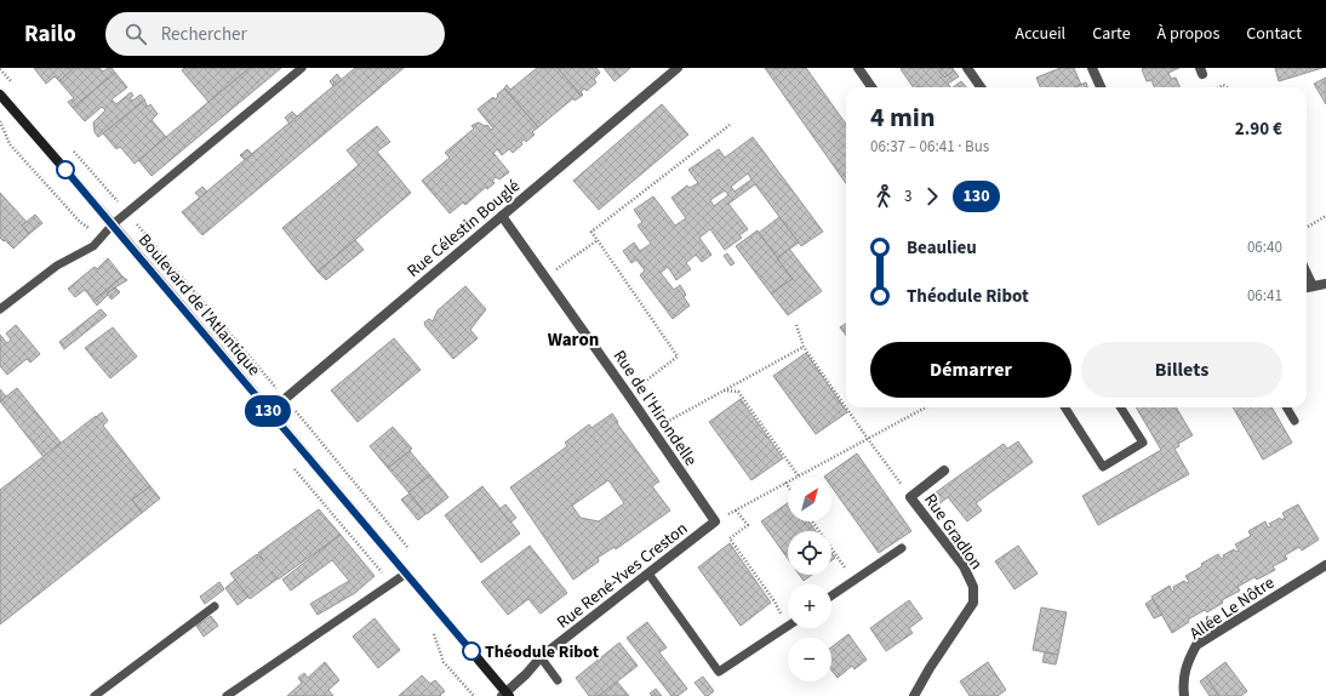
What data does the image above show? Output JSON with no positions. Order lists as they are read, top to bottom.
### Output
{
  "streets": {
    "main road": ["Boulevard de l'Atlantique"],
    "street": [
      "Rue Célestin Bouglé",
      "Rue de l'Hirondelle",
      "Rue Gradlon",
      "Rue René-Yves Creston",
      "Allée Le Nôtre"
    ]
  },
  "crossings": [
    ["Rue Célestin Bouglé", "Boulevard de l'Atlantique"],
    ["Rue Célestin Bouglé", "Rue de l'Hirondelle"],
    ["Boulevard de l'Atlantique", "Rue René-Yves Creston"],
    ["Rue de l'Hirondelle", "Rue René-Yves Creston"]
  ],
  "districts": ["Waron"],
  "places": ["Théodule Ribot"],
  "lines": ["bus line 130"],
  "north": "top right",
  "page": {
    "header": "Railo",
    "search": "Rechercher",
    "nav": [
      "Accueil",
      "Carte",
      "À propos",
      "Contact"
    ],
    "on_map": "130",
    "heading": ["4 min", "06:37 – 06:41 · Bus", "2.90 €"],
    "legs": ["3", "130"],
    "list": [
      {
        "name": "Beaulieu",
        "value": "06:40"
      },
      {
        "name": "Théodule Ribot",
        "value": "06:41"
      }
    ],
    "buttons": ["Démarrer", "Billets"],
    "map_buttons": ["+", "−"]
  }
}
